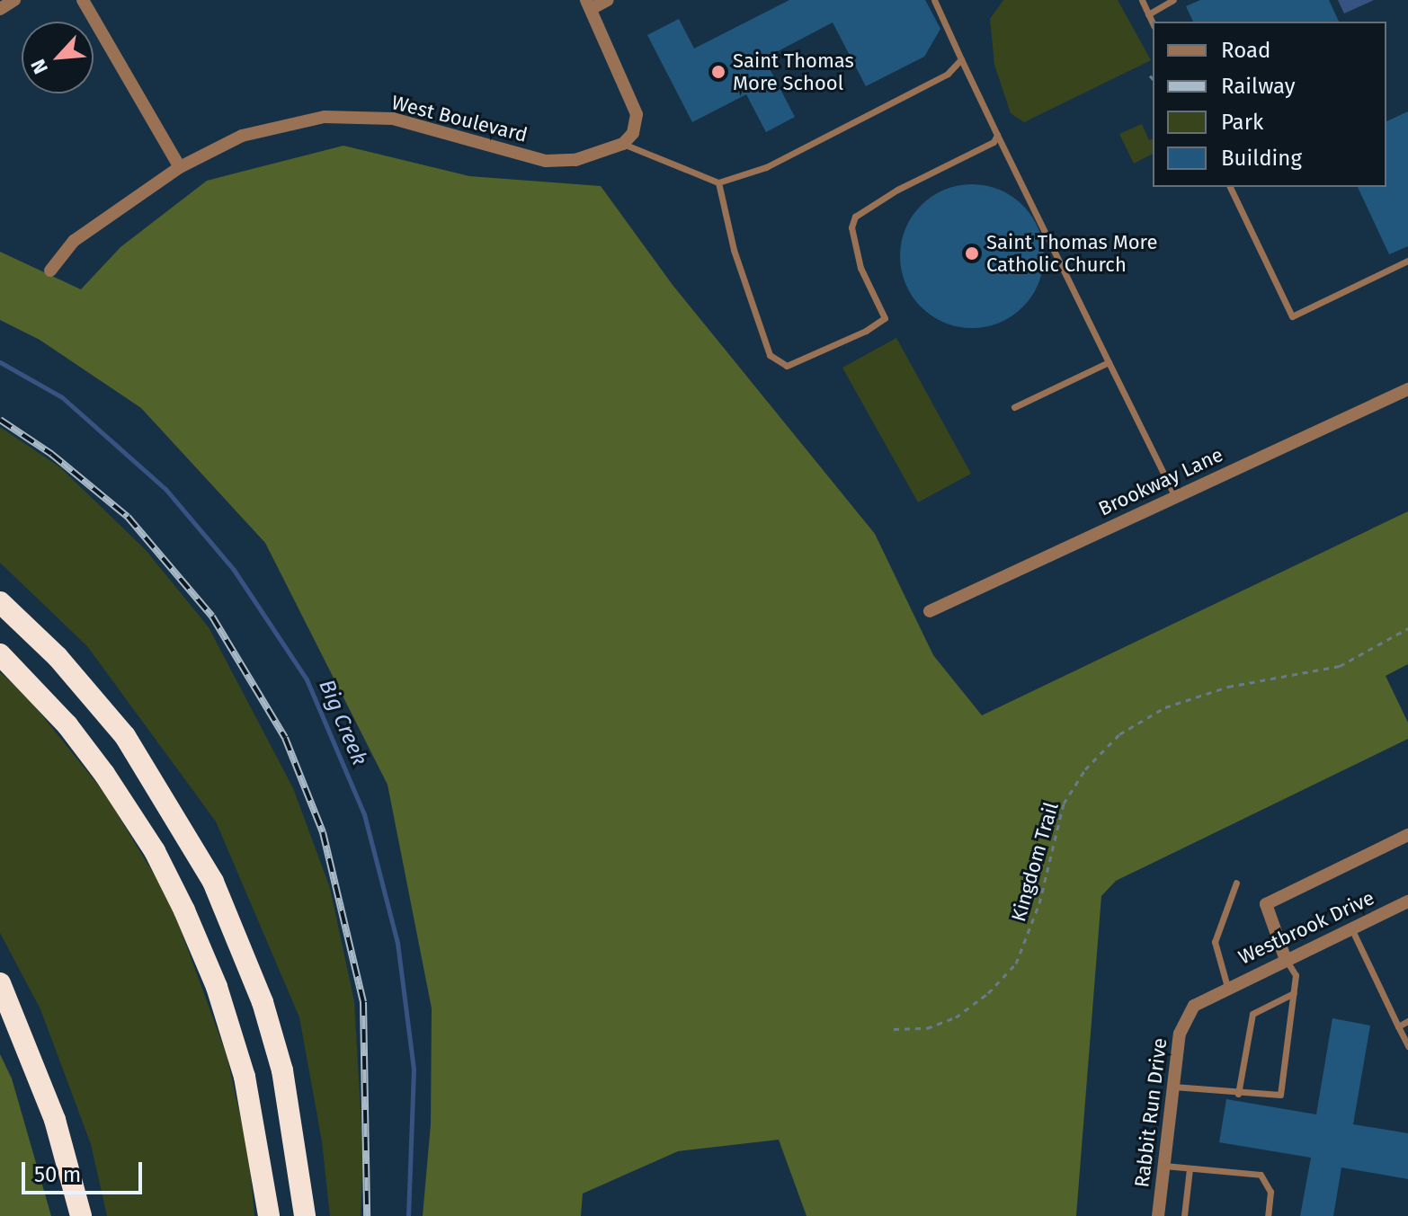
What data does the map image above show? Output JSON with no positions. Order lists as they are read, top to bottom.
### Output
{
  "streets": {
    "street": [
      "West Boulevard",
      "Brookway Lane",
      "Westbrook Drive",
      "Rabbit Run Drive"
    ],
    "path": ["Kingdom Trail"]
  },
  "crossings": [
    ["Westbrook Drive", "Rabbit Run Drive"]
  ],
  "water": ["Big Creek"],
  "places": ["Saint Thomas More School", "Saint Thomas More Catholic Church"],
  "legend": [
    "Road",
    "Railway",
    "Park",
    "Building"
  ],
  "scale_bar": "50 m",
  "north": "bottom left"
}
